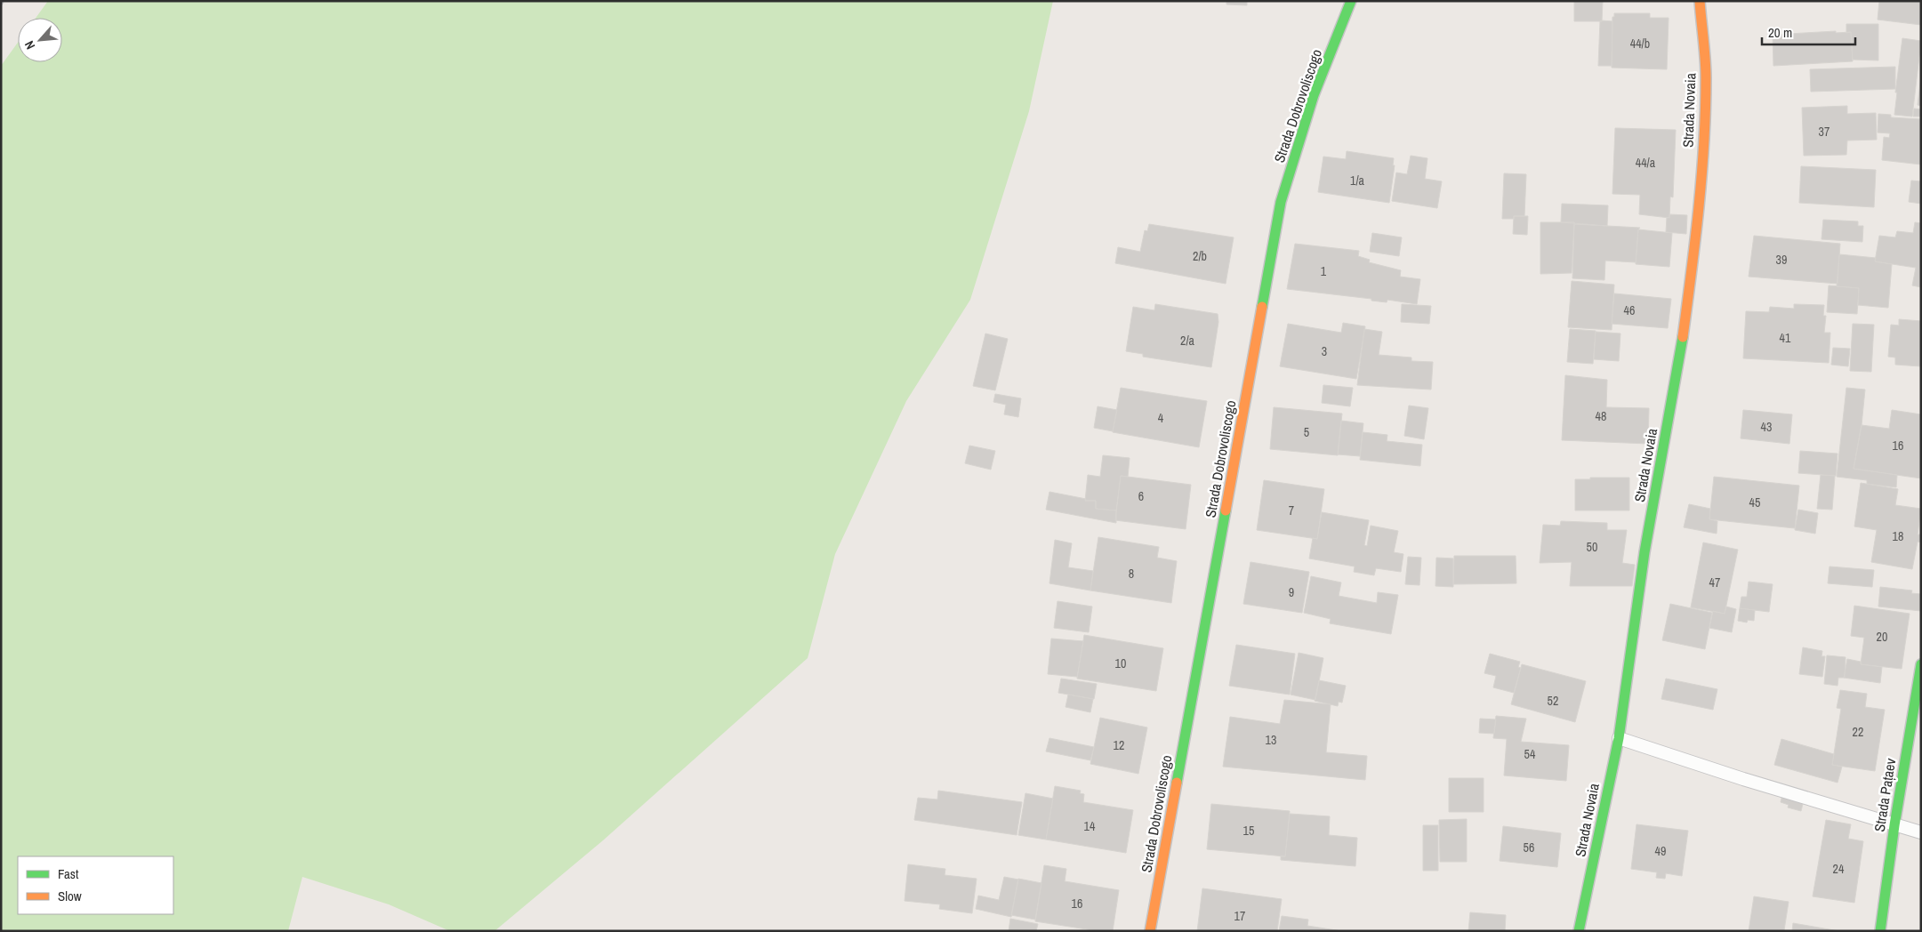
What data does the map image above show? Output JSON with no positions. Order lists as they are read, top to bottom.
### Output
{
  "streets": {
    "street": ["Strada Dobrovoliscogo", "Strada Novaia", "Strada Pațaev"]
  },
  "house_numbers": [
    "44/b",
    "37",
    "44/a",
    "1/a",
    "2/b",
    "39",
    "1",
    "46",
    "41",
    "2/a",
    "3",
    "48",
    "4",
    "43",
    "5",
    "16",
    "6",
    "45",
    "7",
    "18",
    "50",
    "8",
    "47",
    "9",
    "20",
    "10",
    "52",
    "22",
    "13",
    "12",
    "54",
    "14",
    "15",
    "56",
    "49",
    "24",
    "16",
    "17"
  ],
  "legend": ["Fast", "Slow"],
  "scale_bar": "20 m",
  "north": "bottom left"
}
